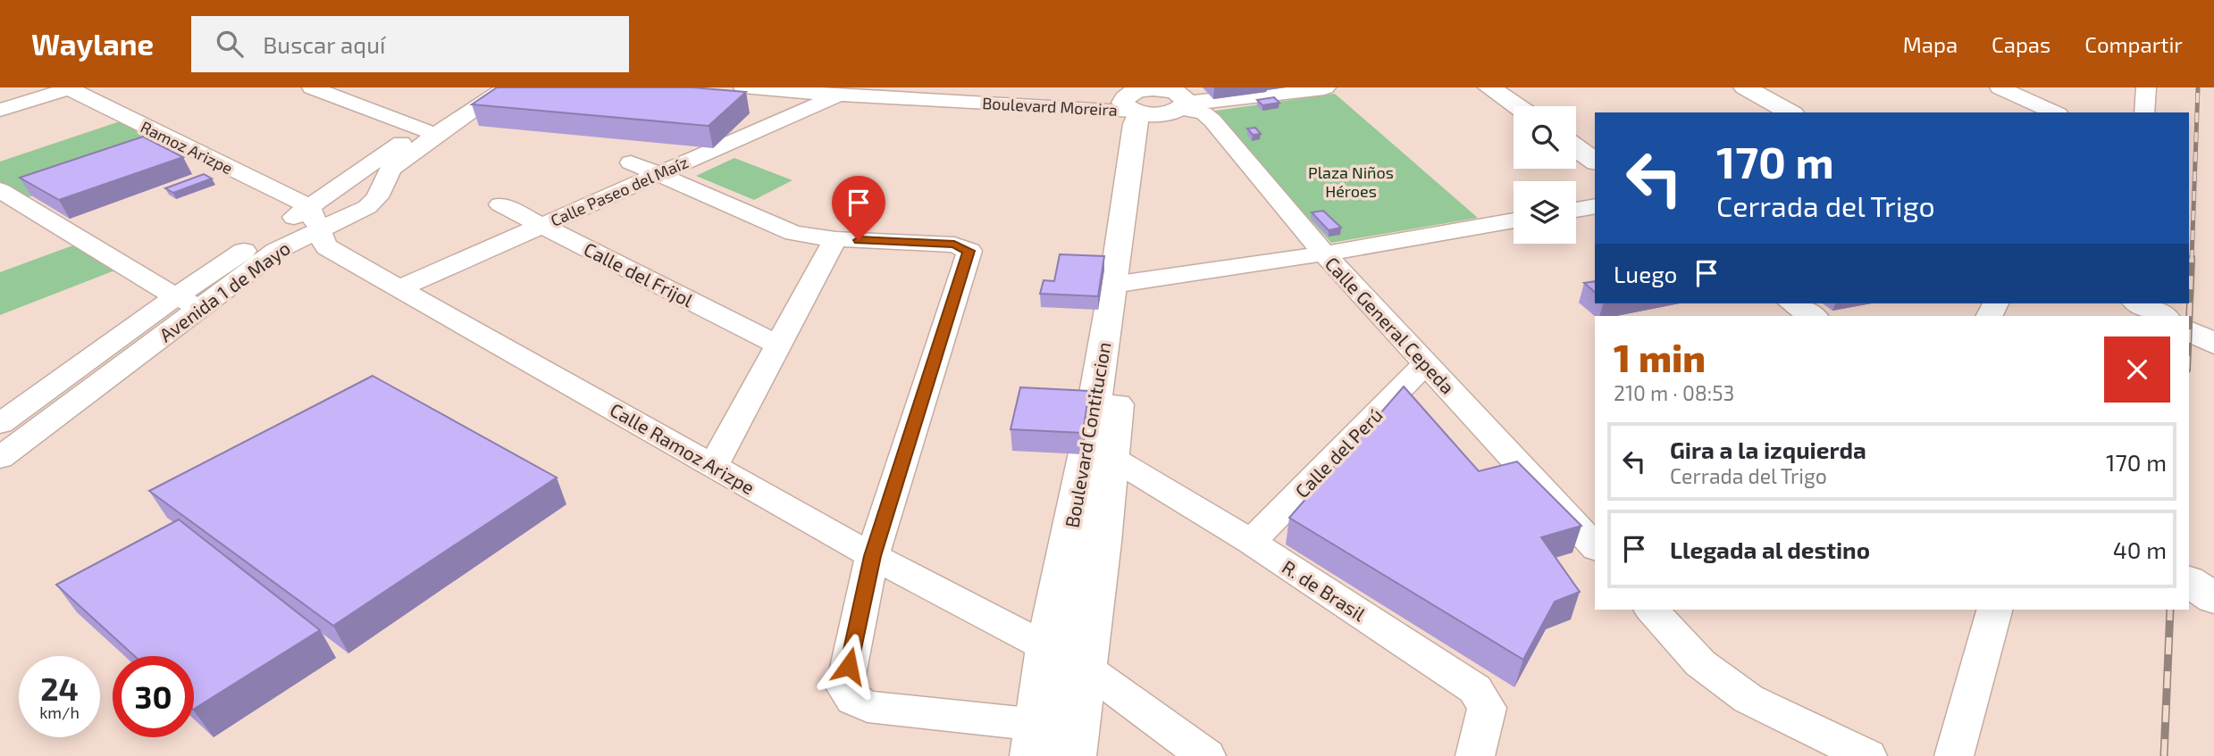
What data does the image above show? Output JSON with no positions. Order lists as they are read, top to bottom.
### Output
{
  "streets": {
    "street": [
      "Boulevard Moreira",
      "Ramoz Arizpe",
      "Calle Paseo del Maíz",
      "Calle del Frijol",
      "Avenida 1 de Mayo",
      "Calle General Cepeda",
      "Boulevard Contitucion",
      "Calle Ramoz Arizpe",
      "Calle del Perú",
      "R. de Brasil"
    ]
  },
  "crossings": [
    ["Boulevard Moreira", "Calle Paseo del Maíz"],
    ["Boulevard Moreira", "Calle General Cepeda"],
    ["Boulevard Moreira", "Boulevard Contitucion"],
    ["Ramoz Arizpe", "Avenida 1 de Mayo"],
    ["Ramoz Arizpe", "Calle Ramoz Arizpe"],
    ["Calle Paseo del Maíz", "Calle del Frijol"],
    ["Calle Paseo del Maíz", "Calle Ramoz Arizpe"],
    ["Avenida 1 de Mayo", "Calle Ramoz Arizpe"],
    ["Calle General Cepeda", "Boulevard Contitucion"],
    ["Calle General Cepeda", "Calle del Perú"],
    ["Boulevard Contitucion", "Calle Ramoz Arizpe"],
    ["Boulevard Contitucion", "R. de Brasil"],
    ["Calle del Perú", "R. de Brasil"]
  ],
  "parks": ["Plaza Niños Héroes"],
  "page": {
    "header": "Waylane",
    "search": "Buscar aquí",
    "nav": ["Mapa", "Capas", "Compartir"],
    "turn": ["170 m", "Cerrada del Trigo"],
    "then": "Luego",
    "heading": ["1 min", "210 m · 08:53"],
    "list": [
      {
        "name": "Gira a la izquierda",
        "note": "Cerrada del Trigo",
        "value": "170 m"
      },
      {
        "name": "Llegada al destino",
        "value": "40 m"
      }
    ],
    "speed": "24 km/h",
    "limit": "30"
  }
}
